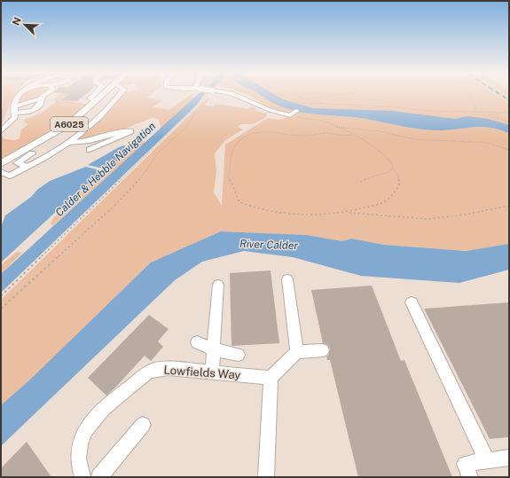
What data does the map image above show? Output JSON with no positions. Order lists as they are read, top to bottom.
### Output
{
  "streets": {
    "main road": ["A6025"],
    "street": ["Lowfields Way"]
  },
  "water": ["Calder & Hebble Navigation", "River Calder"],
  "north": "top left"
}
